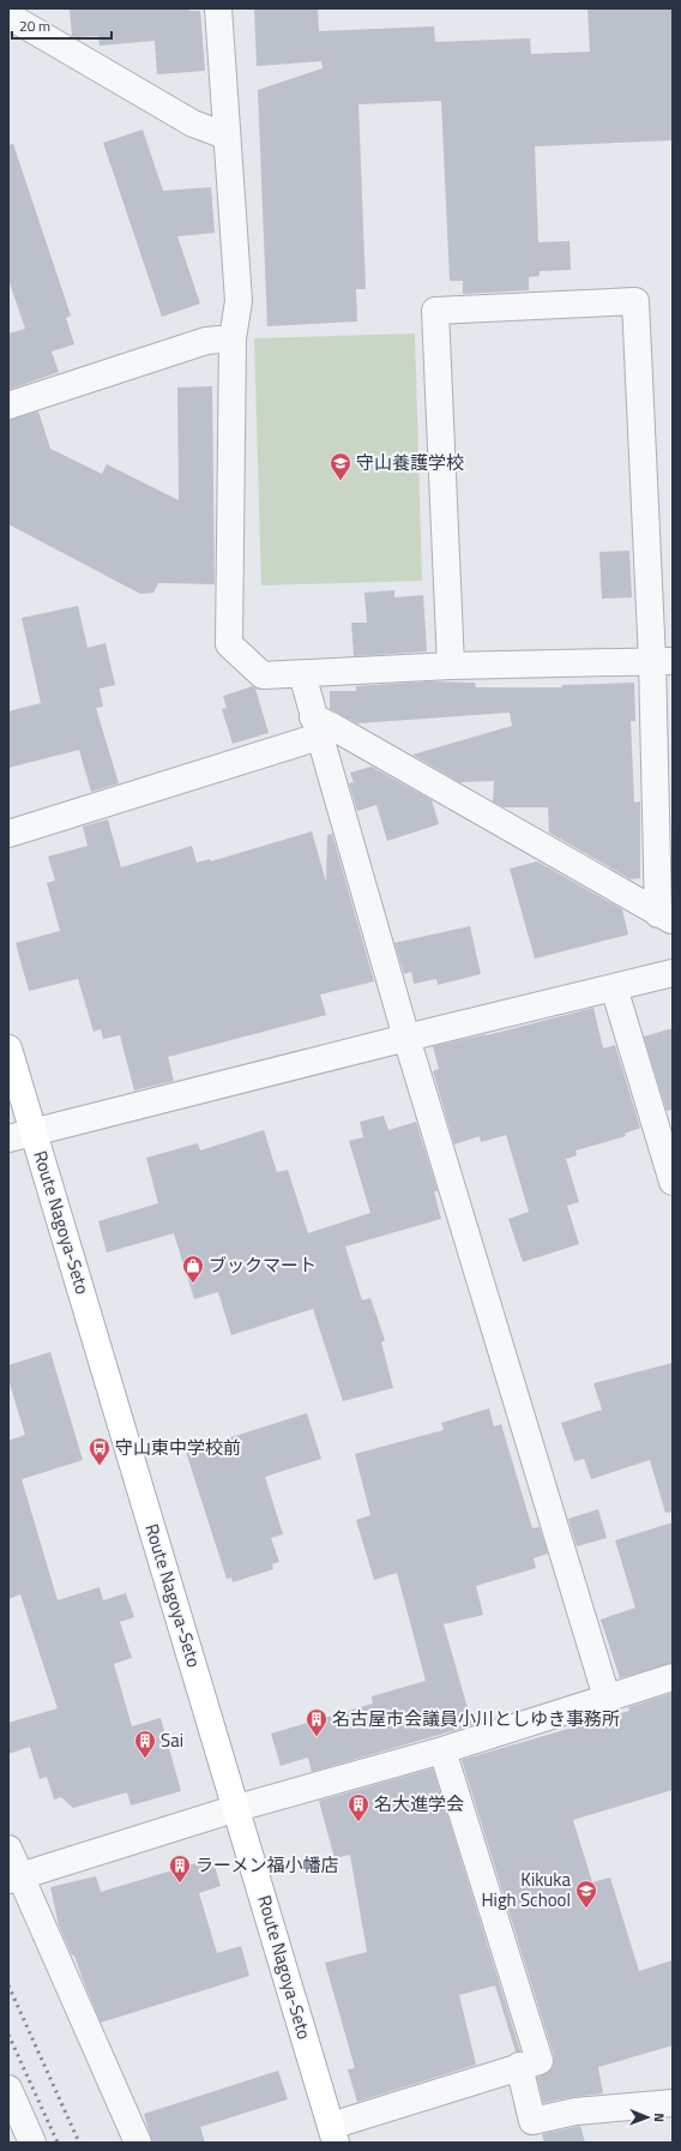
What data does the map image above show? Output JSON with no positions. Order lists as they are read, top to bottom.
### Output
{
  "streets": {
    "main road": ["Route Nagoya-Seto"]
  },
  "places": {
    "school or university": ["守山養護学校", "Kikuka High School"],
    "shop": ["ブックマート"],
    "bus stop": ["守山東中学校前"],
    "building": [
      "名古屋市会議員小川としゆき事務所",
      "Sai",
      "名大進学会",
      "ラーメン福小幡店"
    ]
  },
  "scale_bar": "20 m",
  "north": "right"
}
